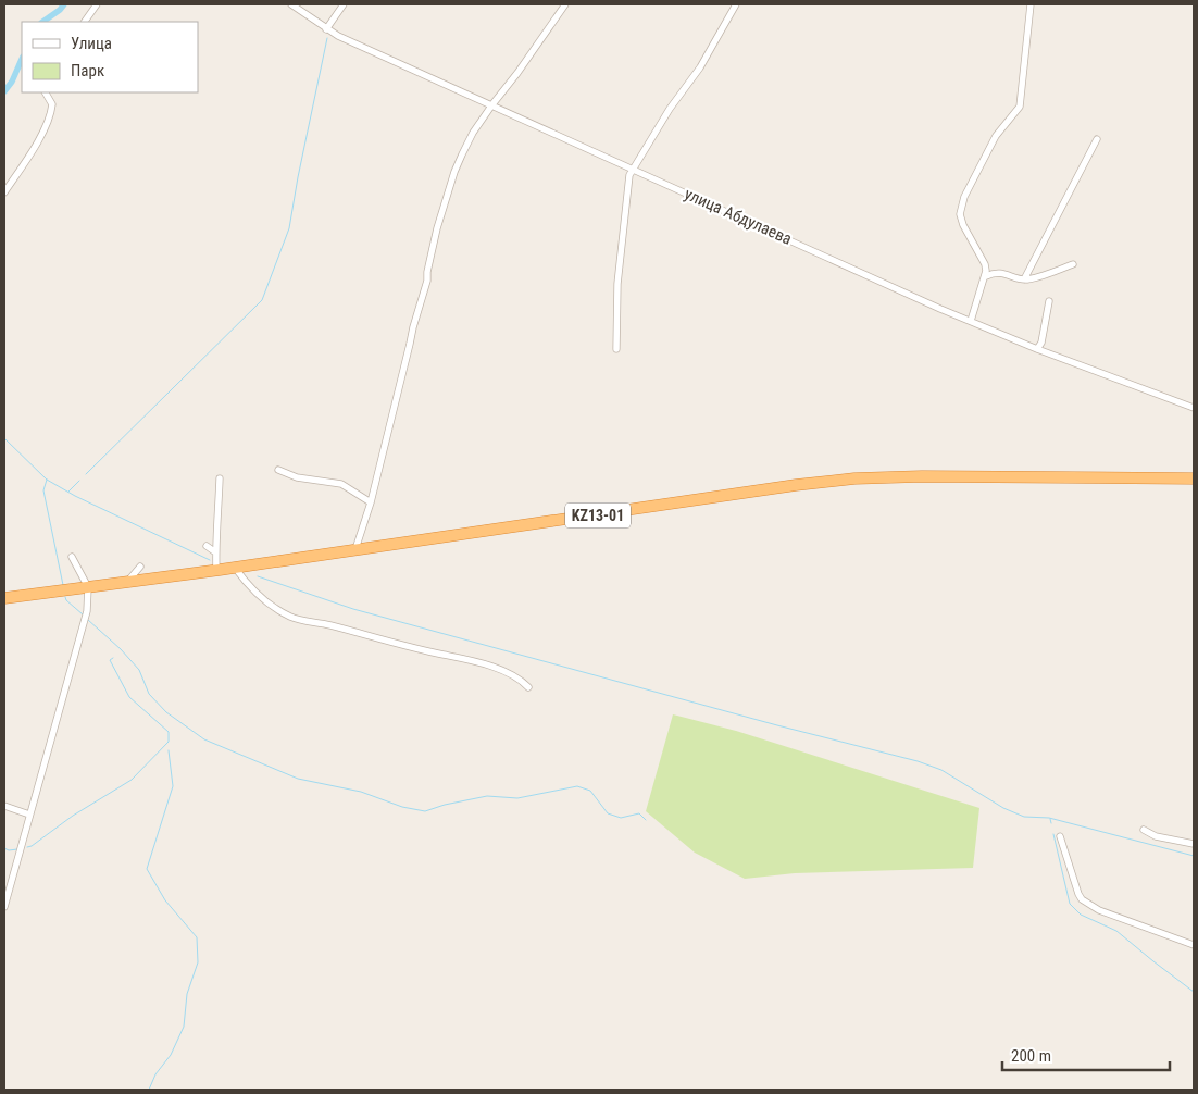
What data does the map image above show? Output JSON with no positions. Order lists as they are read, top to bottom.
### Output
{
  "streets": {
    "highway": ["KZ13-01"],
    "street": ["улица Абдулаева"]
  },
  "legend": ["Улица", "Парк"],
  "scale_bar": "200 m"
}
